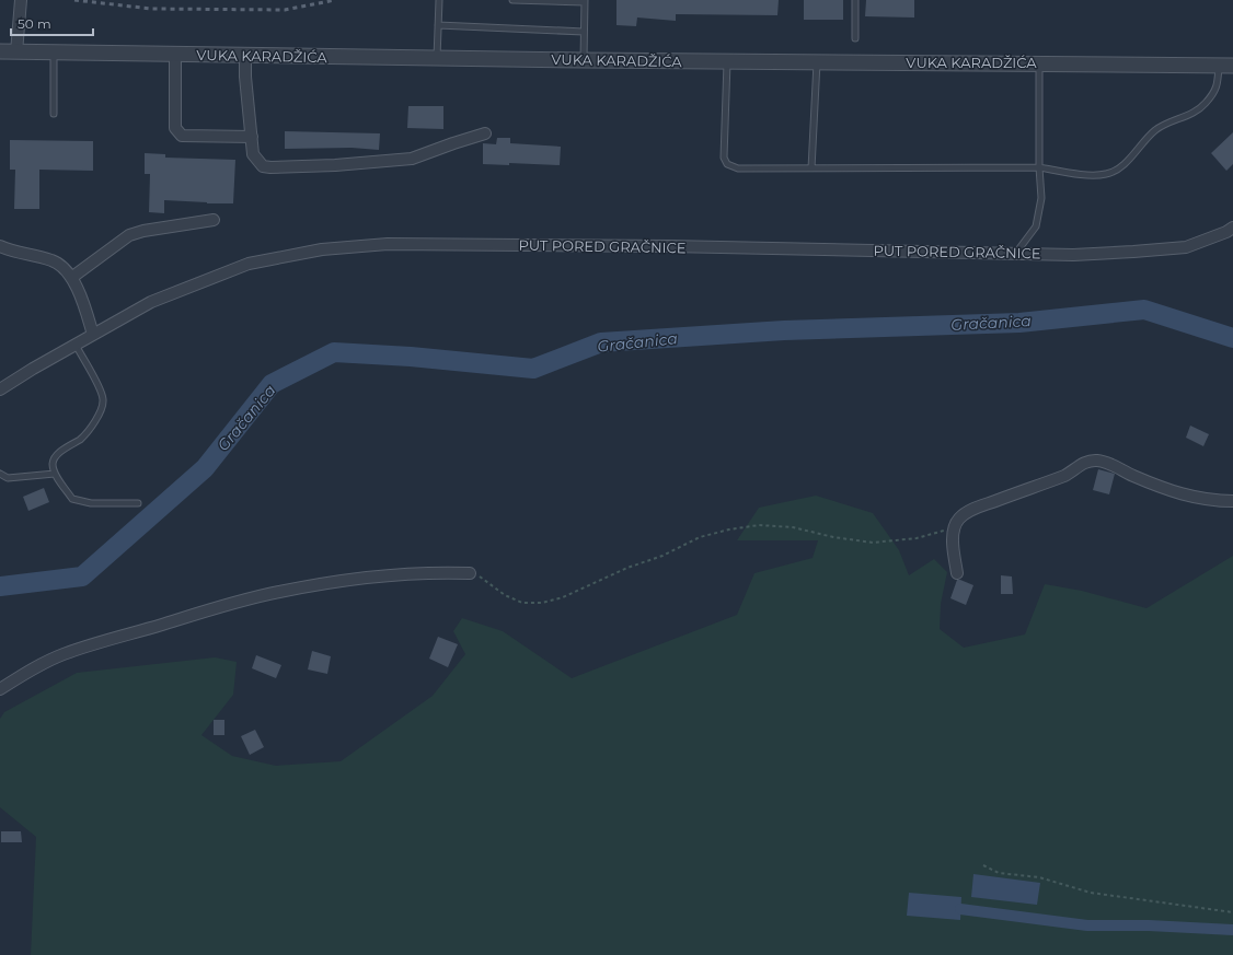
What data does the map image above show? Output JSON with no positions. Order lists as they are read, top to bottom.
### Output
{
  "streets": {
    "street": ["VUKA KARADŽIĆA", "PUT PORED GRAČNICE"]
  },
  "water": ["Gračanica"],
  "scale_bar": "50 m"
}
